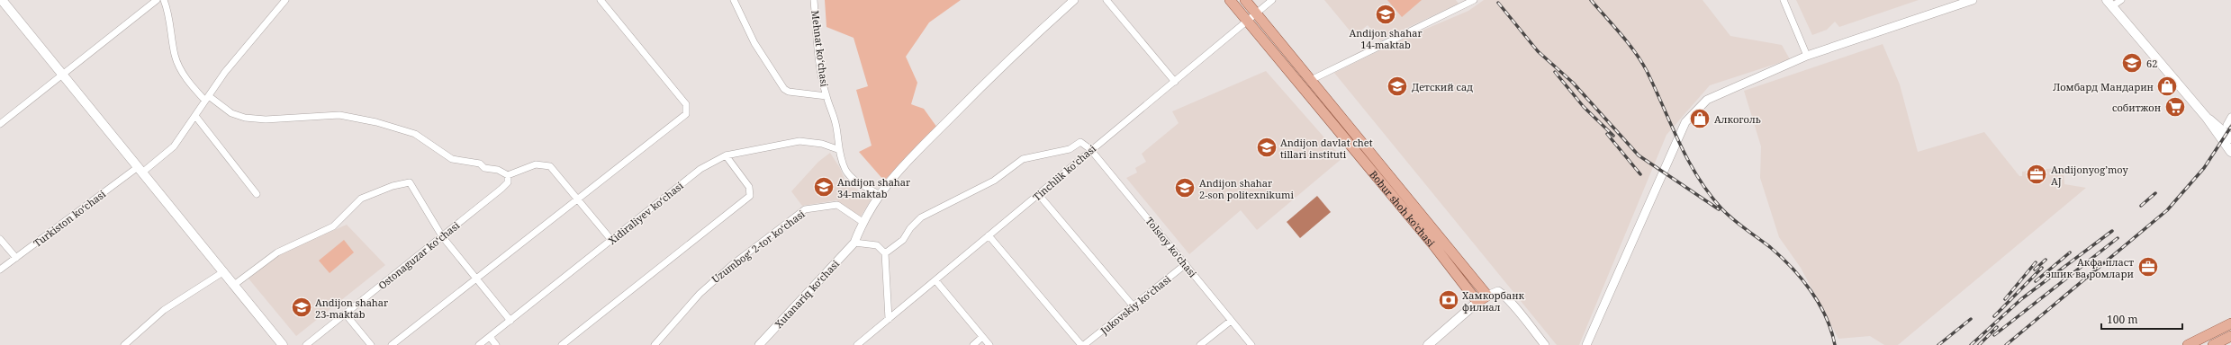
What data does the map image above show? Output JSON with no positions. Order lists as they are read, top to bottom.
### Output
{
  "streets": {
    "main road": ["Bobur shoh ko'chasi"],
    "street": [
      "Mehnat koʻchasi",
      "Tinchlik ko'chasi",
      "Xidiraliyev koʻchasi",
      "Turkiston koʻchasi",
      "Uzumbog‘ 2-tor ko‘chasi",
      "Tolstoy ko'chasi",
      "Ostonaguzar koʻchasi",
      "Xutanariq koʻchasi",
      "Jukovskiy koʻchasi"
    ]
  },
  "crossings": [
    ["Mehnat koʻchasi", "Xidiraliyev koʻchasi"],
    ["Tinchlik ko'chasi", "Bobur shoh ko'chasi"],
    ["Tinchlik ko'chasi", "Tolstoy ko'chasi"],
    ["Tolstoy ko'chasi", "Jukovskiy koʻchasi"]
  ],
  "places": {
    "school or university": [
      "Andijon shahar 14-maktab",
      "62",
      "Детский сад",
      "Andijon davlat chet tillari instituti",
      "Andijon shahar 34-maktab",
      "Andijon shahar 2-son politexnikumi",
      "Andijon shahar 23-maktab"
    ],
    "shop": ["Ломбард Мандарин", "Алкоголь"],
    "supermarket": ["собитжон"],
    "office": ["Andijonyog’moy AJ", "Акфа пласт эшик ва ромлари"],
    "bank": ["Хамкорбанк филиал"]
  },
  "scale_bar": "100 m"
}
